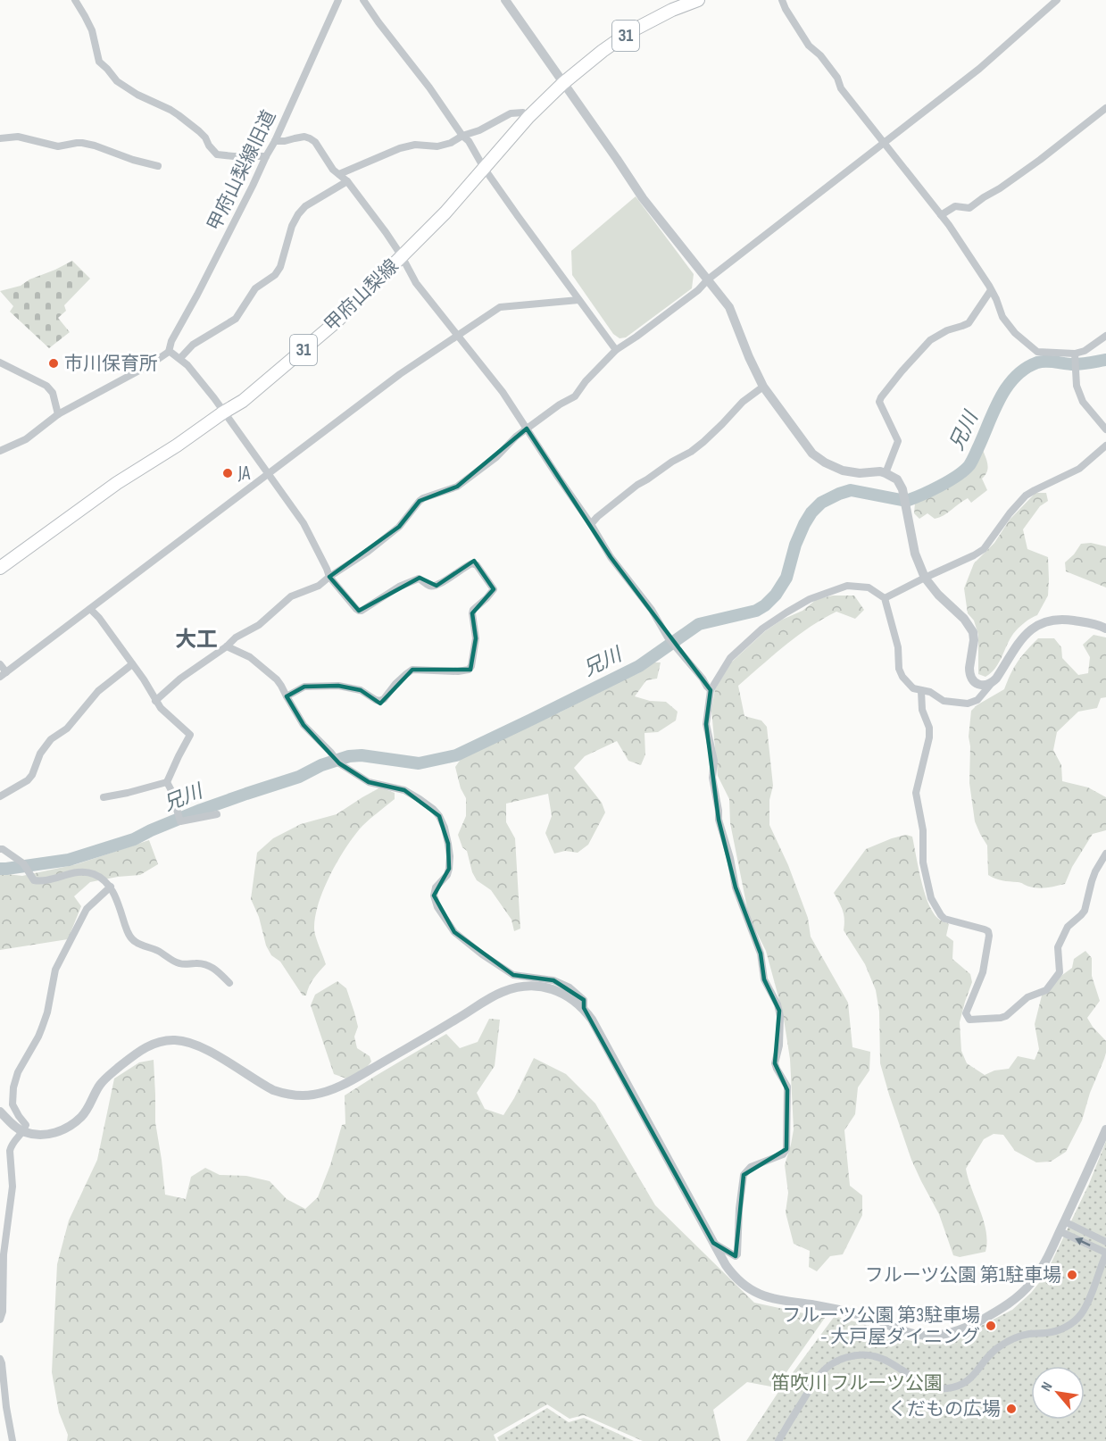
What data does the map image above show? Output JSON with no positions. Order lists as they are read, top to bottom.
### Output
{
  "streets": {
    "main road": ["31", "甲府山梨線"],
    "street": ["甲府山梨線旧道"]
  },
  "districts": ["大工"],
  "water": ["兄川"],
  "parks": ["笛吹川 フルーツ公園"],
  "places": [
    "市川保育所",
    "JA",
    "フルーツ公園 第1駐車場",
    "フルーツ公園 第3駐車場 - 大戸屋ダイニング",
    "くだもの広場"
  ],
  "north": "top left"
}
